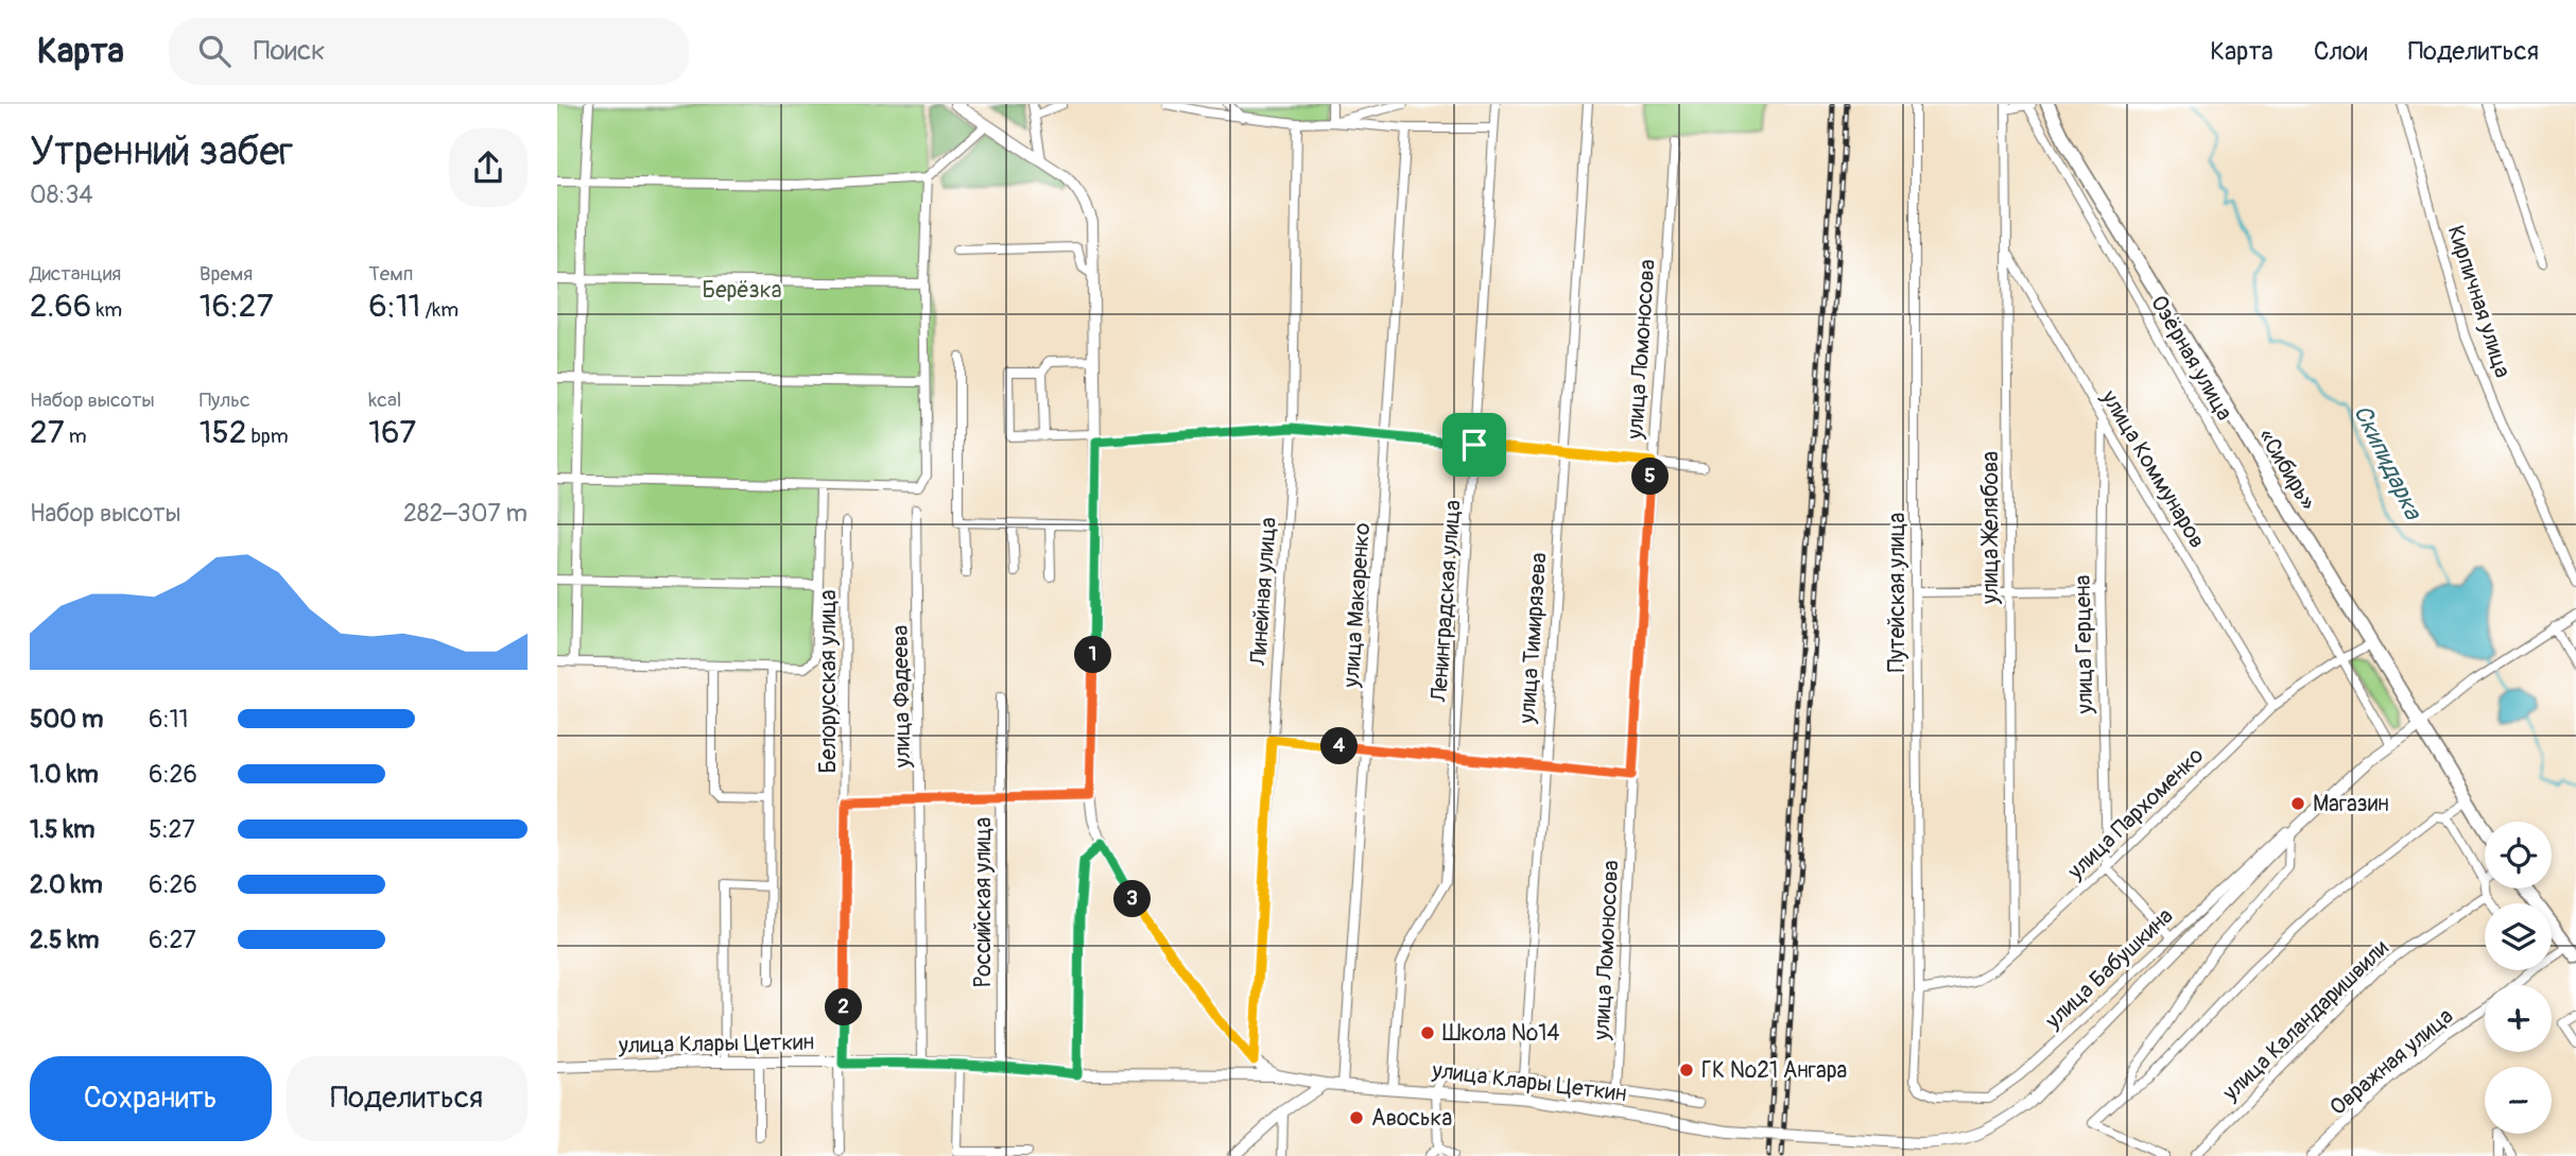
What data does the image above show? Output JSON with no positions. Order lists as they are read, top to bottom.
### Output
{
  "streets": {
    "main road": ["«Сибирь»"],
    "street": [
      "Кирпичная улица",
      "улица Ломоносова",
      "Озёрная улица",
      "улица Коммунаров",
      "улица Желябова",
      "Линейная улица",
      "Путейская улица",
      "Ленинградская улица",
      "улица Макаренко",
      "улица Тимирязева",
      "улица Герцена",
      "Белорусская улица",
      "улица Фадеева",
      "улица Пархоменко",
      "Российская улица",
      "улица Бабушкина",
      "улица Каландаришвили",
      "улица Клары Цеткин",
      "Овражная улица"
    ]
  },
  "crossings": [
    ["Озёрная улица", "улица Пархоменко"],
    ["Озёрная улица", "улица Клары Цеткин"],
    ["улица Коммунаров", "улица Желябова"],
    ["улица Коммунаров", "улица Герцена"],
    ["улица Коммунаров", "улица Пархоменко"],
    ["«Сибирь»", "улица Пархоменко"],
    ["«Сибирь»", "улица Клары Цеткин"],
    ["улица Желябова", "улица Пархоменко"],
    ["Путейская улица", "улица Пархоменко"],
    ["Путейская улица", "улица Бабушкина"],
    ["Ленинградская улица", "улица Клары Цеткин"],
    ["улица Макаренко", "улица Клары Цеткин"],
    ["улица Герцена", "улица Пархоменко"],
    ["Белорусская улица", "улица Клары Цеткин"],
    ["улица Фадеева", "улица Клары Цеткин"],
    ["Российская улица", "улица Клары Цеткин"],
    ["улица Бабушкина", "улица Клары Цеткин"]
  ],
  "water": ["Скипидарка"],
  "parks": ["Берёзка"],
  "places": [
    "Магазин",
    "Школа №14",
    "ГК №21 Ангара",
    "Авоська"
  ],
  "page": {
    "header": "Карта",
    "search": "Поиск",
    "nav": ["Карта", "Слои", "Поделиться"],
    "heading": ["Утренний забег", "08:34"],
    "stats": [
      ["Дистанция", "2.66 km"],
      ["Время", "16:27"],
      ["Темп", "6:11 /km"],
      ["Набор высоты", "27 m"],
      ["Пульс", "152 bpm"],
      ["kcal", "167"]
    ],
    "pins": [
      "5",
      "1",
      "4",
      "3",
      "2"
    ],
    "chart": ["Набор высоты", "282–307 m"],
    "list": [
      {
        "name": "500 m",
        "note": "6:11"
      },
      {
        "name": "1.0 km",
        "note": "6:26"
      },
      {
        "name": "1.5 km",
        "note": "5:27"
      },
      {
        "name": "2.0 km",
        "note": "6:26"
      },
      {
        "name": "2.5 km",
        "note": "6:27"
      }
    ],
    "map_buttons": ["+", "−"],
    "buttons": ["Сохранить", "Поделиться"]
  }
}
